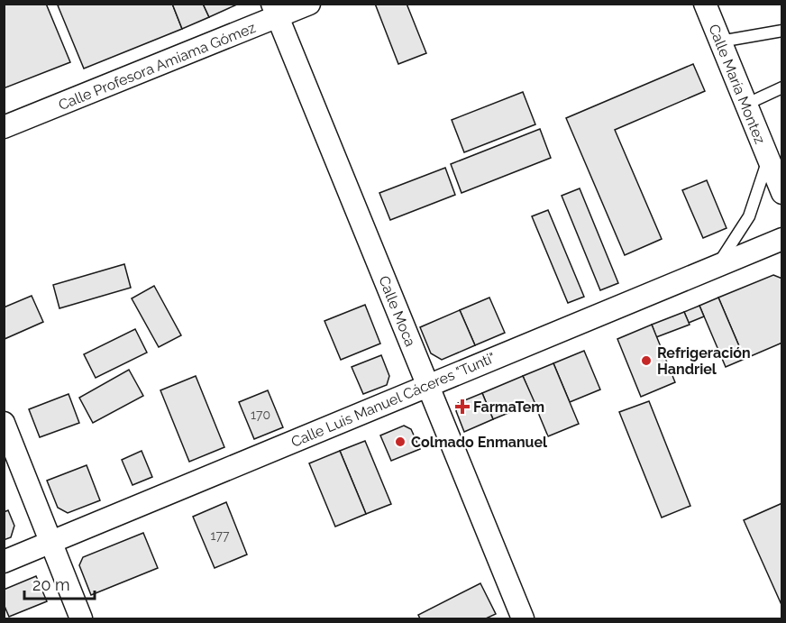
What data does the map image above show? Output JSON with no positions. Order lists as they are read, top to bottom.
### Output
{
  "streets": {
    "street": [
      "Calle Profesora Amiama Gómez",
      "Calle María Montez",
      "Calle Moca",
      "Calle Luis Manuel Cáceres \"Tunti\""
    ]
  },
  "crossings": [
    ["Calle Profesora Amiama Gómez", "Calle Moca"],
    ["Calle Moca", "Calle Luis Manuel Cáceres \"Tunti\""]
  ],
  "places": {
    "other": ["Refrigeración Handriel", "Colmado Enmanuel"],
    "health": ["FarmaTem"]
  },
  "house_numbers": ["170", "177"],
  "scale_bar": "20 m"
}
